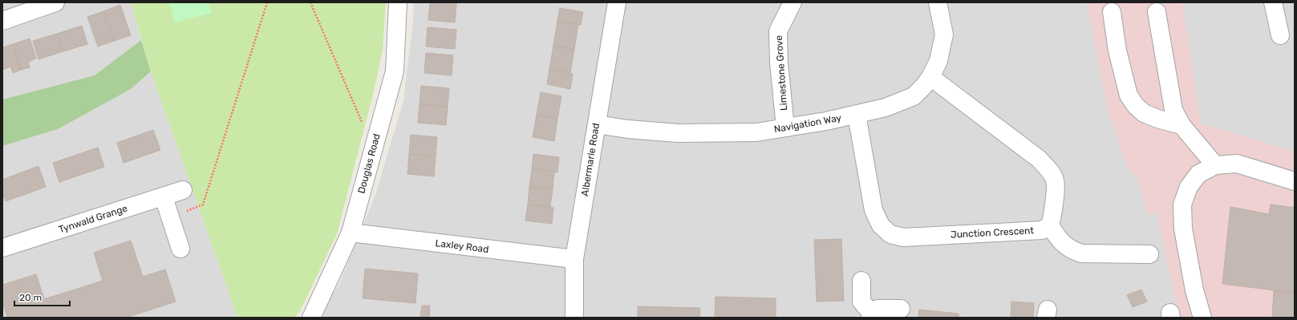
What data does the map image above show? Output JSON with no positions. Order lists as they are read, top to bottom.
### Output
{
  "streets": {
    "street": [
      "Limestone Grove",
      "Navigation Way",
      "Albermarle Road",
      "Douglas Road",
      "Tynwald Grange",
      "Junction Crescent",
      "Laxley Road"
    ]
  },
  "crossings": [
    ["Limestone Grove", "Navigation Way"],
    ["Navigation Way", "Albermarle Road"],
    ["Navigation Way", "Junction Crescent"],
    ["Albermarle Road", "Laxley Road"],
    ["Douglas Road", "Laxley Road"]
  ],
  "scale_bar": "20 m"
}
